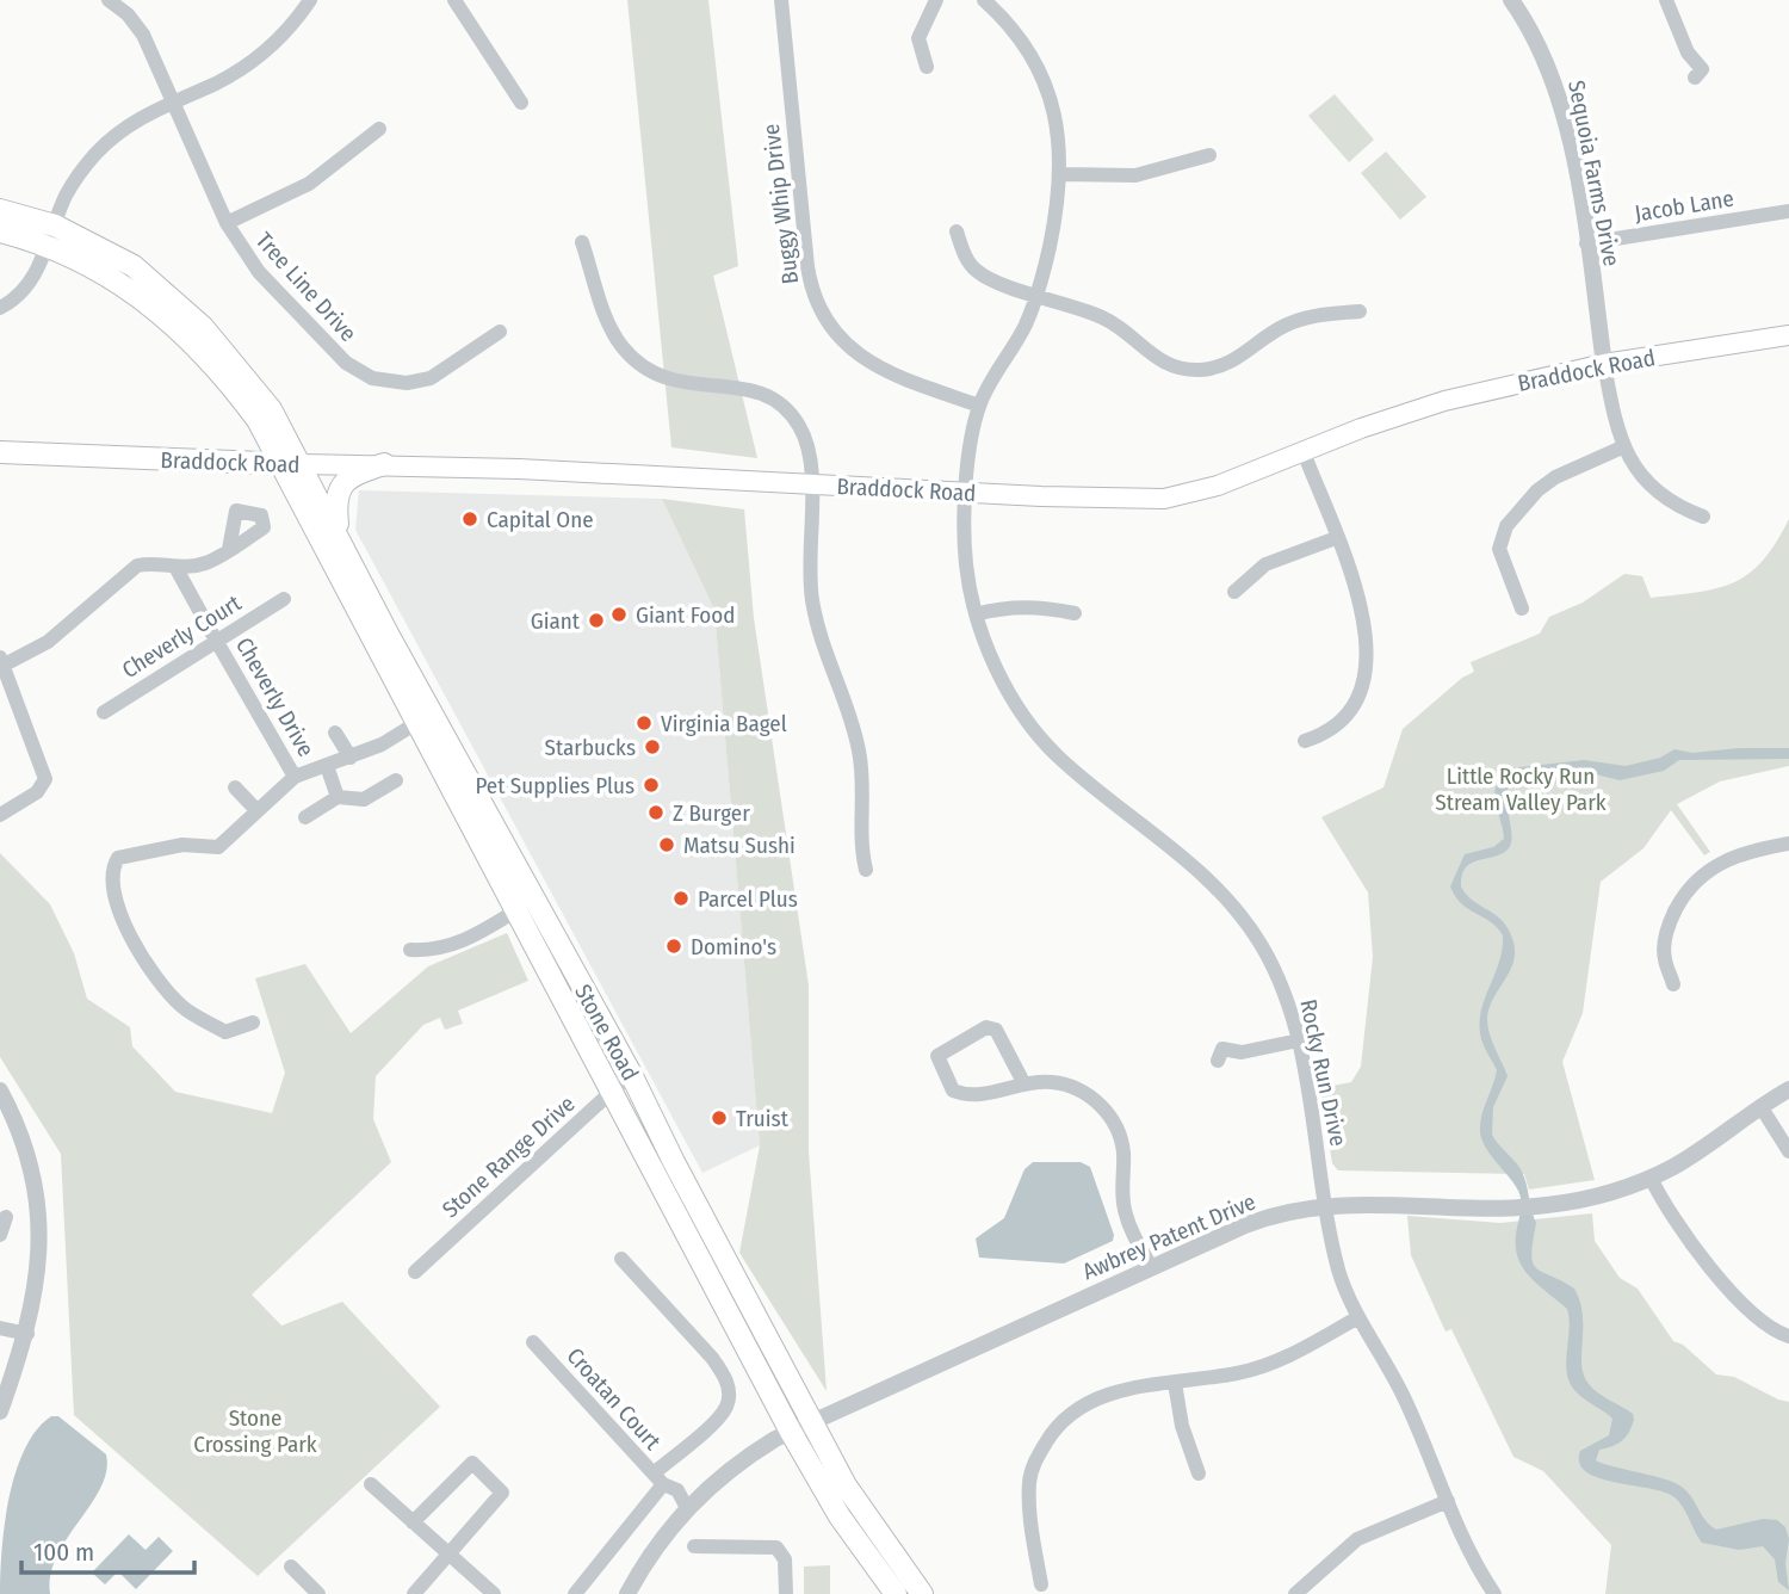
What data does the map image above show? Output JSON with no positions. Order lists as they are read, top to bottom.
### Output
{
  "streets": {
    "main road": ["Braddock Road", "Stone Road"],
    "street": [
      "Sequoia Farms Drive",
      "Buggy Whip Drive",
      "Jacob Lane",
      "Tree Line Drive",
      "Cheverly Court",
      "Cheverly Drive",
      "Rocky Run Drive",
      "Stone Range Drive",
      "Awbrey Patent Drive",
      "Croatan Court"
    ]
  },
  "crossings": [
    ["Sequoia Farms Drive", "Jacob Lane"],
    ["Sequoia Farms Drive", "Braddock Road"],
    ["Buggy Whip Drive", "Rocky Run Drive"],
    ["Braddock Road", "Stone Road"],
    ["Braddock Road", "Rocky Run Drive"],
    ["Cheverly Court", "Cheverly Drive"],
    ["Stone Road", "Stone Range Drive"],
    ["Stone Road", "Awbrey Patent Drive"],
    ["Rocky Run Drive", "Awbrey Patent Drive"],
    ["Awbrey Patent Drive", "Croatan Court"]
  ],
  "parks": ["Little Rocky Run Stream Valley Park", "Stone Crossing Park"],
  "places": [
    "Capital One",
    "Giant Food",
    "Giant",
    "Virginia Bagel",
    "Starbucks",
    "Pet Supplies Plus",
    "Z Burger",
    "Matsu Sushi",
    "Parcel Plus",
    "Domino's",
    "Truist"
  ],
  "scale_bar": "100 m"
}
